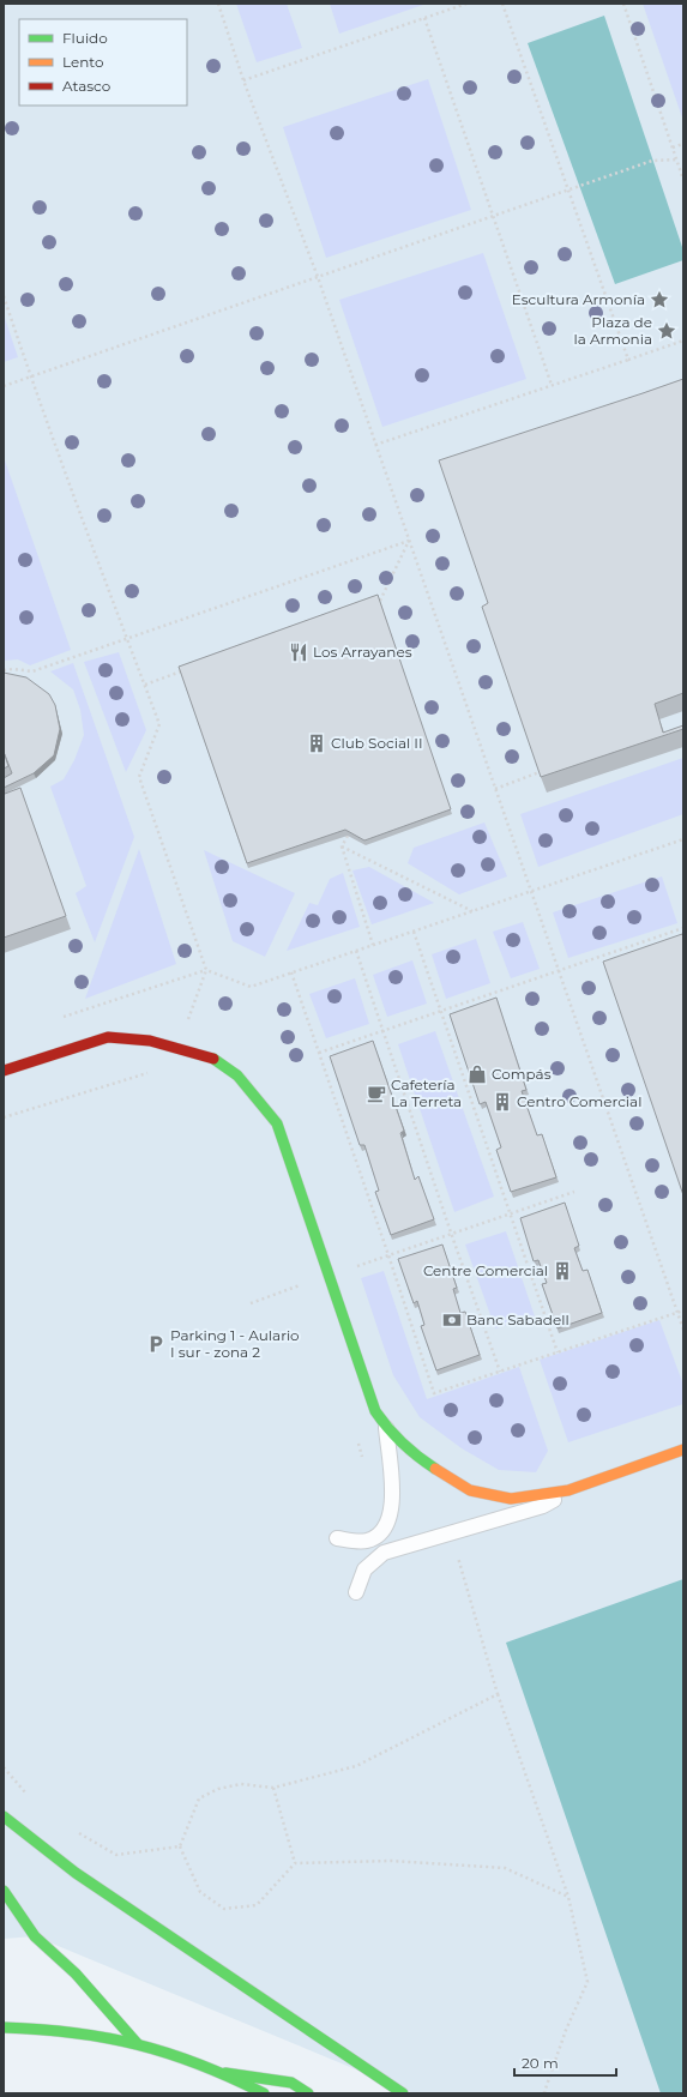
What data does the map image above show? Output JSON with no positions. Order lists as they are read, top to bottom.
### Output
{
  "places": {
    "place": ["Escultura Armonía", "Plaza de la Armonia"],
    "restaurant": ["Los Arrayanes"],
    "building": ["Club Social II", "Centro Comercial", "Centre Comercial"],
    "shop": ["Compás"],
    "cafe": ["Cafetería La Terreta"],
    "bank": ["Banc Sabadell"],
    "parking": ["Parking 1 - Aulario I sur - zona 2"]
  },
  "legend": ["Fluido", "Lento", "Atasco"],
  "scale_bar": "20 m"
}
